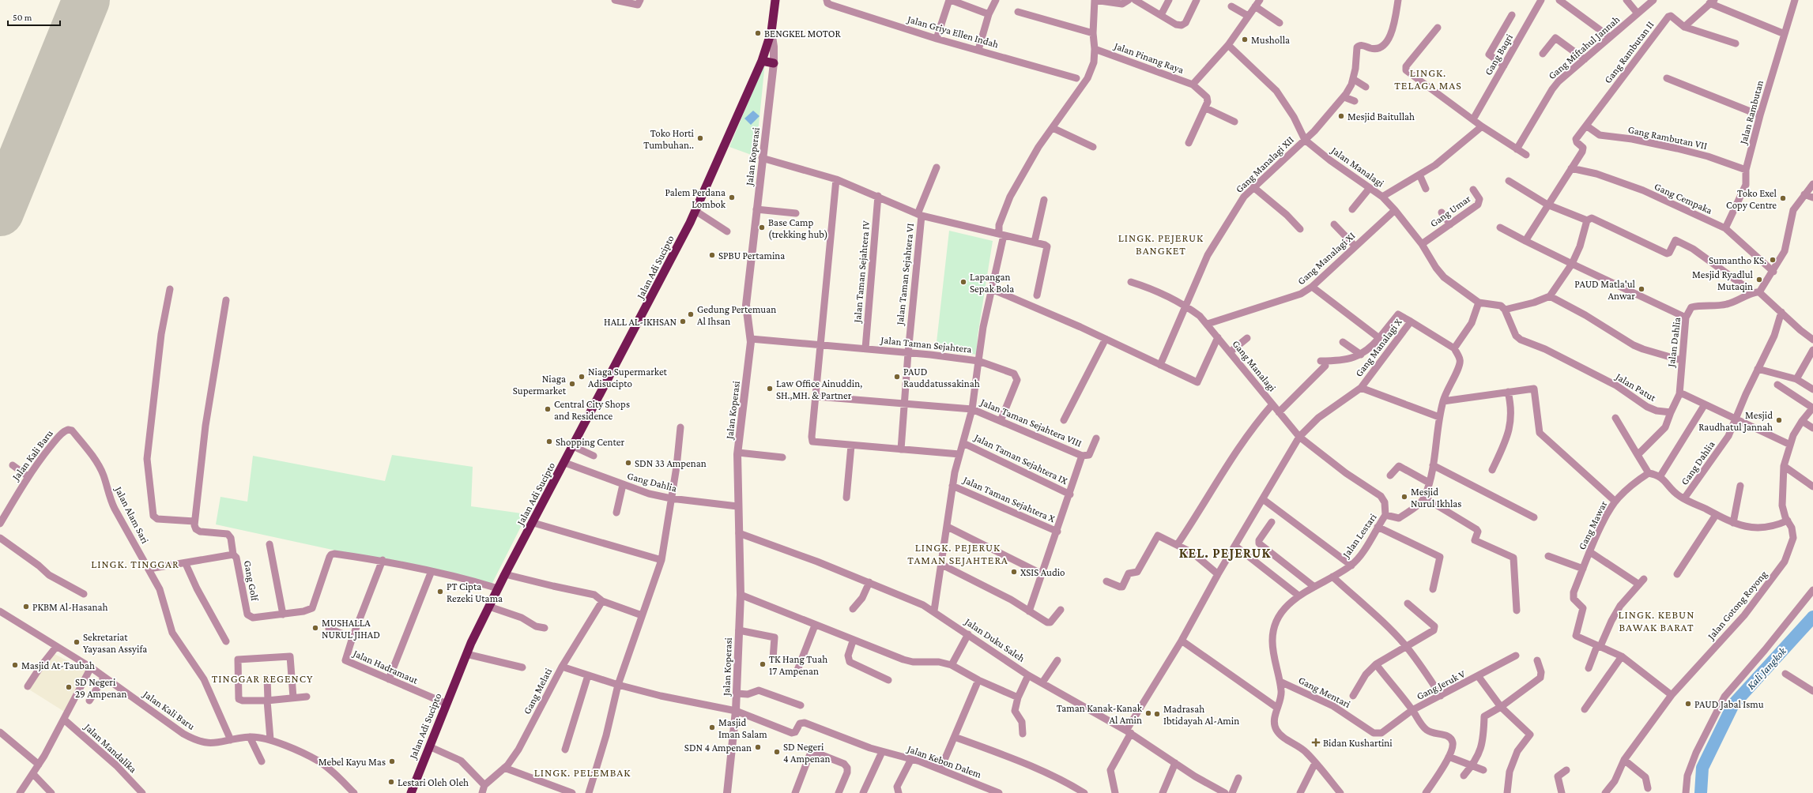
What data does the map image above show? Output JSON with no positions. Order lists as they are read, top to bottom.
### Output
{
  "streets": {
    "highway": ["Jalan Adi Sucipto"],
    "street": [
      "Jalan Griya Ellen Indah",
      "Gang Miftahul Jannah",
      "Gang Rambutan II",
      "Gang Baqri",
      "Jalan Pinang Raya",
      "Jalan Rambutan",
      "Gang Rambutan VII",
      "Jalan Koperasi",
      "Gang Manalagi XII",
      "Jalan Manalagi",
      "Gang Cempaka",
      "Gang Umar",
      "Gang Manalagi XI",
      "Jalan Taman Sejahtera IV",
      "Jalan Taman Sejahtera VI",
      "Jalan Dahlia",
      "Jalan Taman Sejahtera",
      "Gang Manalagi X",
      "Gang Manalagi",
      "Jalan Patut",
      "Jalan Taman Sejahtera VIII",
      "Jalan Kali Baru",
      "Jalan Taman Sejahtera IX",
      "Gang Dahlia",
      "Jalan Taman Sejahtera X",
      "Jalan Alam Sari",
      "Gang Mawar",
      "Jalan Lestari",
      "Gang Golf",
      "Jalan Gotong Royong",
      "Jalan Duku Saleh",
      "Jalan Hadramaut",
      "Gang Jeruk V",
      "Gang Melati",
      "Gang Mentari",
      "Jalan Mandalika",
      "Jalan Kebon Dalem"
    ]
  },
  "crossings": [
    ["Gang Rambutan II", "Gang Rambutan VII"],
    ["Gang Rambutan II", "Gang Cempaka"],
    ["Jalan Pinang Raya", "Jalan Manalagi"],
    ["Jalan Rambutan", "Gang Rambutan VII"],
    ["Jalan Rambutan", "Gang Cempaka"],
    ["Jalan Koperasi", "Jalan Adi Sucipto"],
    ["Jalan Koperasi", "Jalan Taman Sejahtera"],
    ["Jalan Koperasi", "Gang Dahlia"],
    ["Jalan Koperasi", "Jalan Duku Saleh"],
    ["Jalan Koperasi", "Jalan Kebon Dalem"],
    ["Gang Manalagi XII", "Jalan Manalagi"],
    ["Gang Manalagi XII", "Gang Manalagi"],
    ["Jalan Manalagi", "Gang Umar"],
    ["Jalan Manalagi", "Gang Manalagi XI"],
    ["Gang Manalagi XI", "Gang Manalagi"],
    ["Jalan Adi Sucipto", "Gang Dahlia"],
    ["Jalan Adi Sucipto", "Jalan Hadramaut"],
    ["Jalan Taman Sejahtera IV", "Jalan Taman Sejahtera"],
    ["Jalan Taman Sejahtera VI", "Jalan Taman Sejahtera"],
    ["Jalan Taman Sejahtera VI", "Jalan Taman Sejahtera VIII"],
    ["Jalan Taman Sejahtera", "Jalan Taman Sejahtera VIII"],
    ["Jalan Taman Sejahtera", "Jalan Taman Sejahtera IX"],
    ["Jalan Taman Sejahtera", "Jalan Taman Sejahtera X"],
    ["Jalan Taman Sejahtera", "Jalan Duku Saleh"],
    ["Gang Manalagi X", "Gang Manalagi"],
    ["Gang Manalagi X", "Jalan Lestari"],
    ["Gang Manalagi", "Jalan Lestari"],
    ["Jalan Kali Baru", "Jalan Alam Sari"],
    ["Jalan Alam Sari", "Gang Golf"],
    ["Gang Mawar", "Jalan Gotong Royong"],
    ["Jalan Lestari", "Gang Mentari"],
    ["Gang Golf", "Jalan Hadramaut"],
    ["Gang Jeruk V", "Gang Mentari"]
  ],
  "districts": [
    "LINGK. TELAGA MAS",
    "LINGK. PEJERUK BANGKET",
    "LINGK. PEJERUK TAMAN SEJAHTERA",
    "KEL. PEJERUK",
    "LINGK. TINGGAR",
    "LINGK. KEBUN BAWAK BARAT",
    "TINGGAR REGENCY",
    "LINGK. PELEMBAK"
  ],
  "water": ["Kali Jangkok"],
  "places": {
    "other": [
      "BENGKEL MOTOR",
      "Musholla",
      "Mesjid Baitullah",
      "Toko Horti Tumbuhan..",
      "Palem Perdana Lombok",
      "Toko Exel Copy Centre",
      "Base Camp (trekking hub)",
      "SPBU Pertamina",
      "Sumantho KS.",
      "Mesjid Ryadlul Mutaqin",
      "Lapangan Sepak Bola",
      "PAUD Matla'ul Anwar",
      "Gedung Pertemuan Al Ihsan",
      "HALL AL-IKHSAN",
      "Niaga Supermarket Adisucipto",
      "PAUD Rauddatussakinah",
      "Niaga Supermarket",
      "Law Office Ainuddin, SH.,MH. & Partner",
      "Central City Shops and Residence",
      "Mesjid Raudhatul Jannah",
      "Shopping Center",
      "SDN 33 Ampenan",
      "Mesjid Nurul Ikhlas",
      "XSIS Audio",
      "PT Cipta Rezeki Utama",
      "PKBM Al-Hasanah",
      "MUSHALLA NURUL JIHAD",
      "Sekretariat Yayasan Assyifa",
      "TK Hang Tuah 17 Ampenan",
      "Masjid At-Taubah",
      "SD Negeri 29 Ampenan",
      "PAUD Jabal Ismu",
      "Taman Kanak-Kanak Al Amin",
      "Madrasah Ibtidayah Al-Amin",
      "Masjid Iman Salam",
      "SDN 4 Ampenan",
      "SD Negeri 4 Ampenan",
      "Mebel Kayu Mas",
      "Lestari Oleh Oleh"
    ],
    "health": ["Bidan Kushartini"]
  },
  "scale_bar": "50 m"
}
